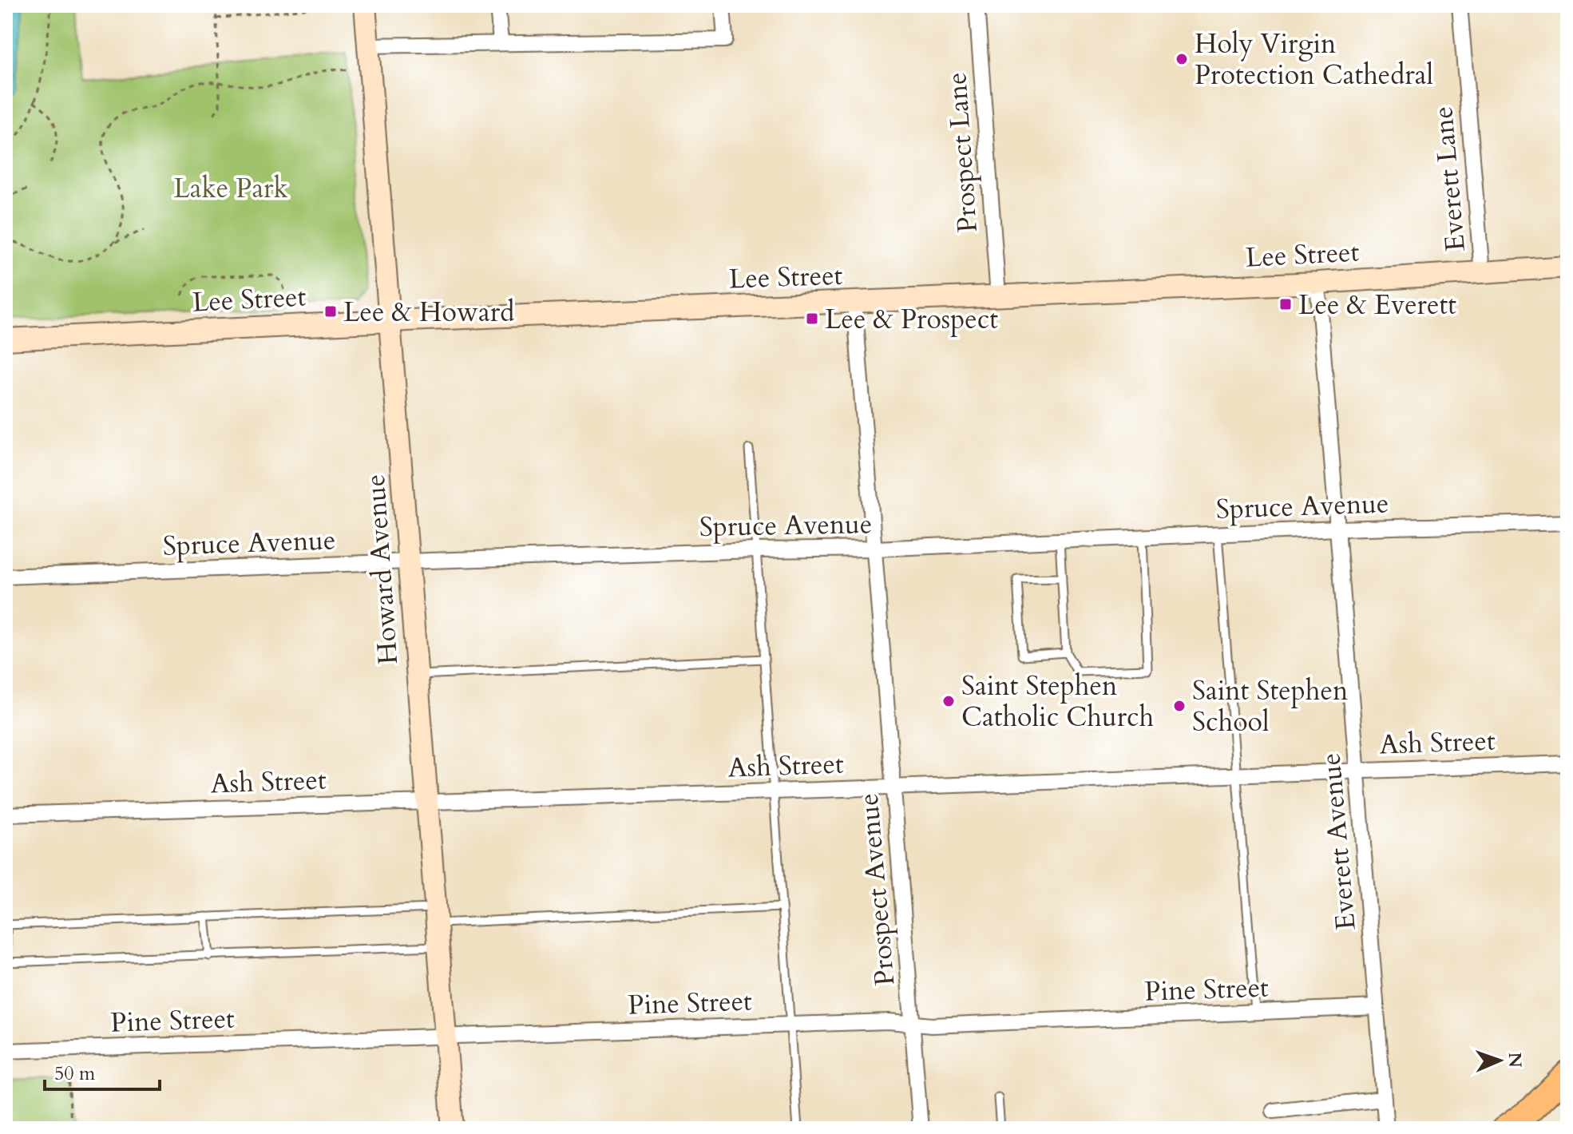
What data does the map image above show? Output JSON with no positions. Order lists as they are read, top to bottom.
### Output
{
  "streets": {
    "main road": ["Lee Street", "Howard Avenue"],
    "street": [
      "Prospect Lane",
      "Everett Lane",
      "Spruce Avenue",
      "Ash Street",
      "Everett Avenue",
      "Prospect Avenue",
      "Pine Street"
    ]
  },
  "crossings": [
    ["Prospect Lane", "Lee Street"],
    ["Everett Lane", "Lee Street"],
    ["Lee Street", "Howard Avenue"],
    ["Lee Street", "Everett Avenue"],
    ["Lee Street", "Prospect Avenue"],
    ["Spruce Avenue", "Howard Avenue"],
    ["Spruce Avenue", "Everett Avenue"],
    ["Spruce Avenue", "Prospect Avenue"],
    ["Howard Avenue", "Ash Street"],
    ["Howard Avenue", "Pine Street"],
    ["Ash Street", "Everett Avenue"],
    ["Ash Street", "Prospect Avenue"],
    ["Everett Avenue", "Pine Street"],
    ["Prospect Avenue", "Pine Street"]
  ],
  "parks": ["Lake Park"],
  "places": {
    "other": ["Holy Virgin Protection Cathedral", "Saint Stephen Catholic Church", "Saint Stephen School"],
    "transit": ["Lee & Everett", "Lee & Howard", "Lee & Prospect"]
  },
  "scale_bar": "50 m",
  "north": "right"
}
